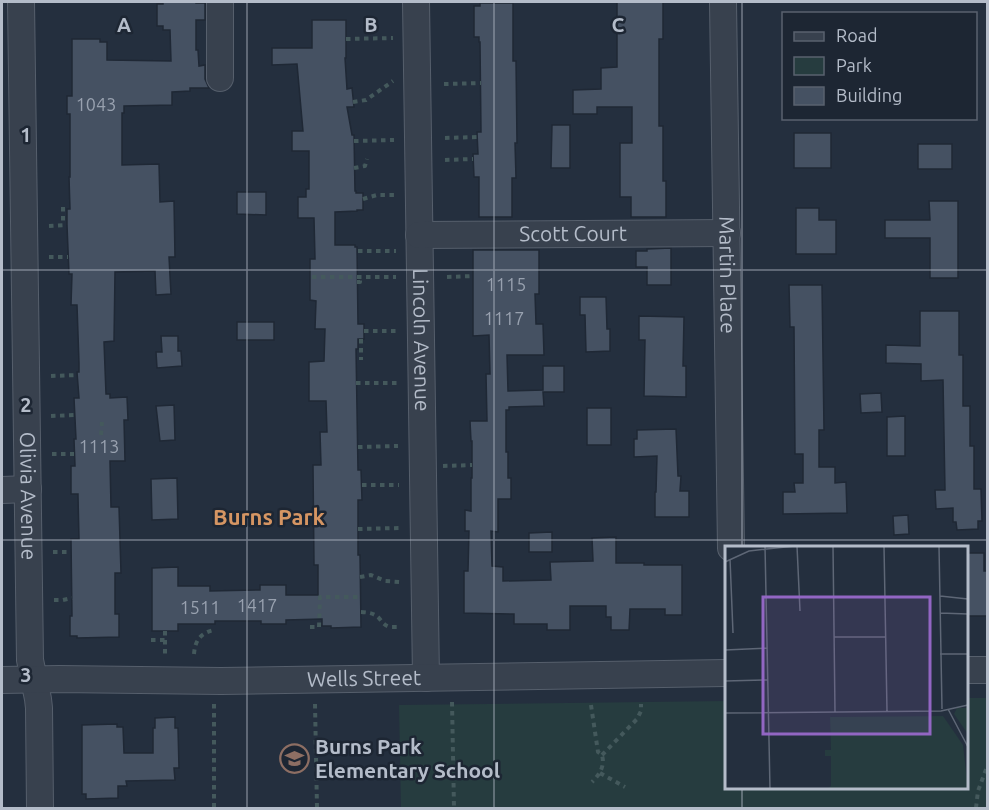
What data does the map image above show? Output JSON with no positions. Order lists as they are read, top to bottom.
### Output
{
  "streets": {
    "street": [
      "Scott Court",
      "Martin Place",
      "Lincoln Avenue",
      "Olivia Avenue",
      "Wells Street"
    ]
  },
  "crossings": [
    ["Scott Court", "Martin Place"],
    ["Scott Court", "Lincoln Avenue"],
    ["Lincoln Avenue", "Wells Street"],
    ["Olivia Avenue", "Wells Street"]
  ],
  "districts": ["Burns Park"],
  "places": {
    "school or university": ["Burns Park Elementary School"]
  },
  "house_numbers": [
    "1043",
    "1115",
    "1117",
    "1113",
    "1417",
    "1511"
  ],
  "legend": ["Road", "Park", "Building"],
  "grid": {
    "columns": ["A", "B", "C"],
    "rows": ["1", "2", "3"]
  }
}
